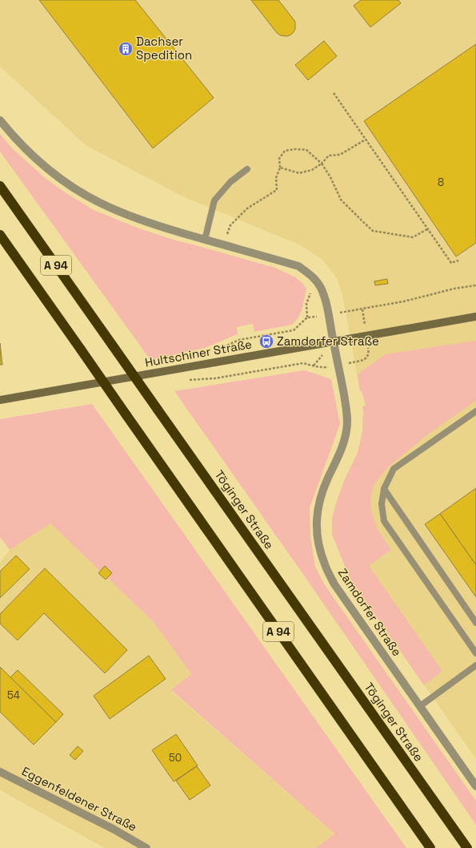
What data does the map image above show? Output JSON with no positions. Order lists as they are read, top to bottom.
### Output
{
  "streets": {
    "highway": ["A 94", "Töginger Straße"],
    "main road": ["Hultschiner Straße"],
    "street": ["Zamdorfer Straße", "Eggenfeldener Straße"]
  },
  "crossings": [
    ["Hultschiner Straße", "Zamdorfer Straße"]
  ],
  "places": {
    "building": ["Dachser Spedition"],
    "bus stop": ["Zamdorfer Straße"]
  },
  "house_numbers": ["8", "54", "50"]
}
